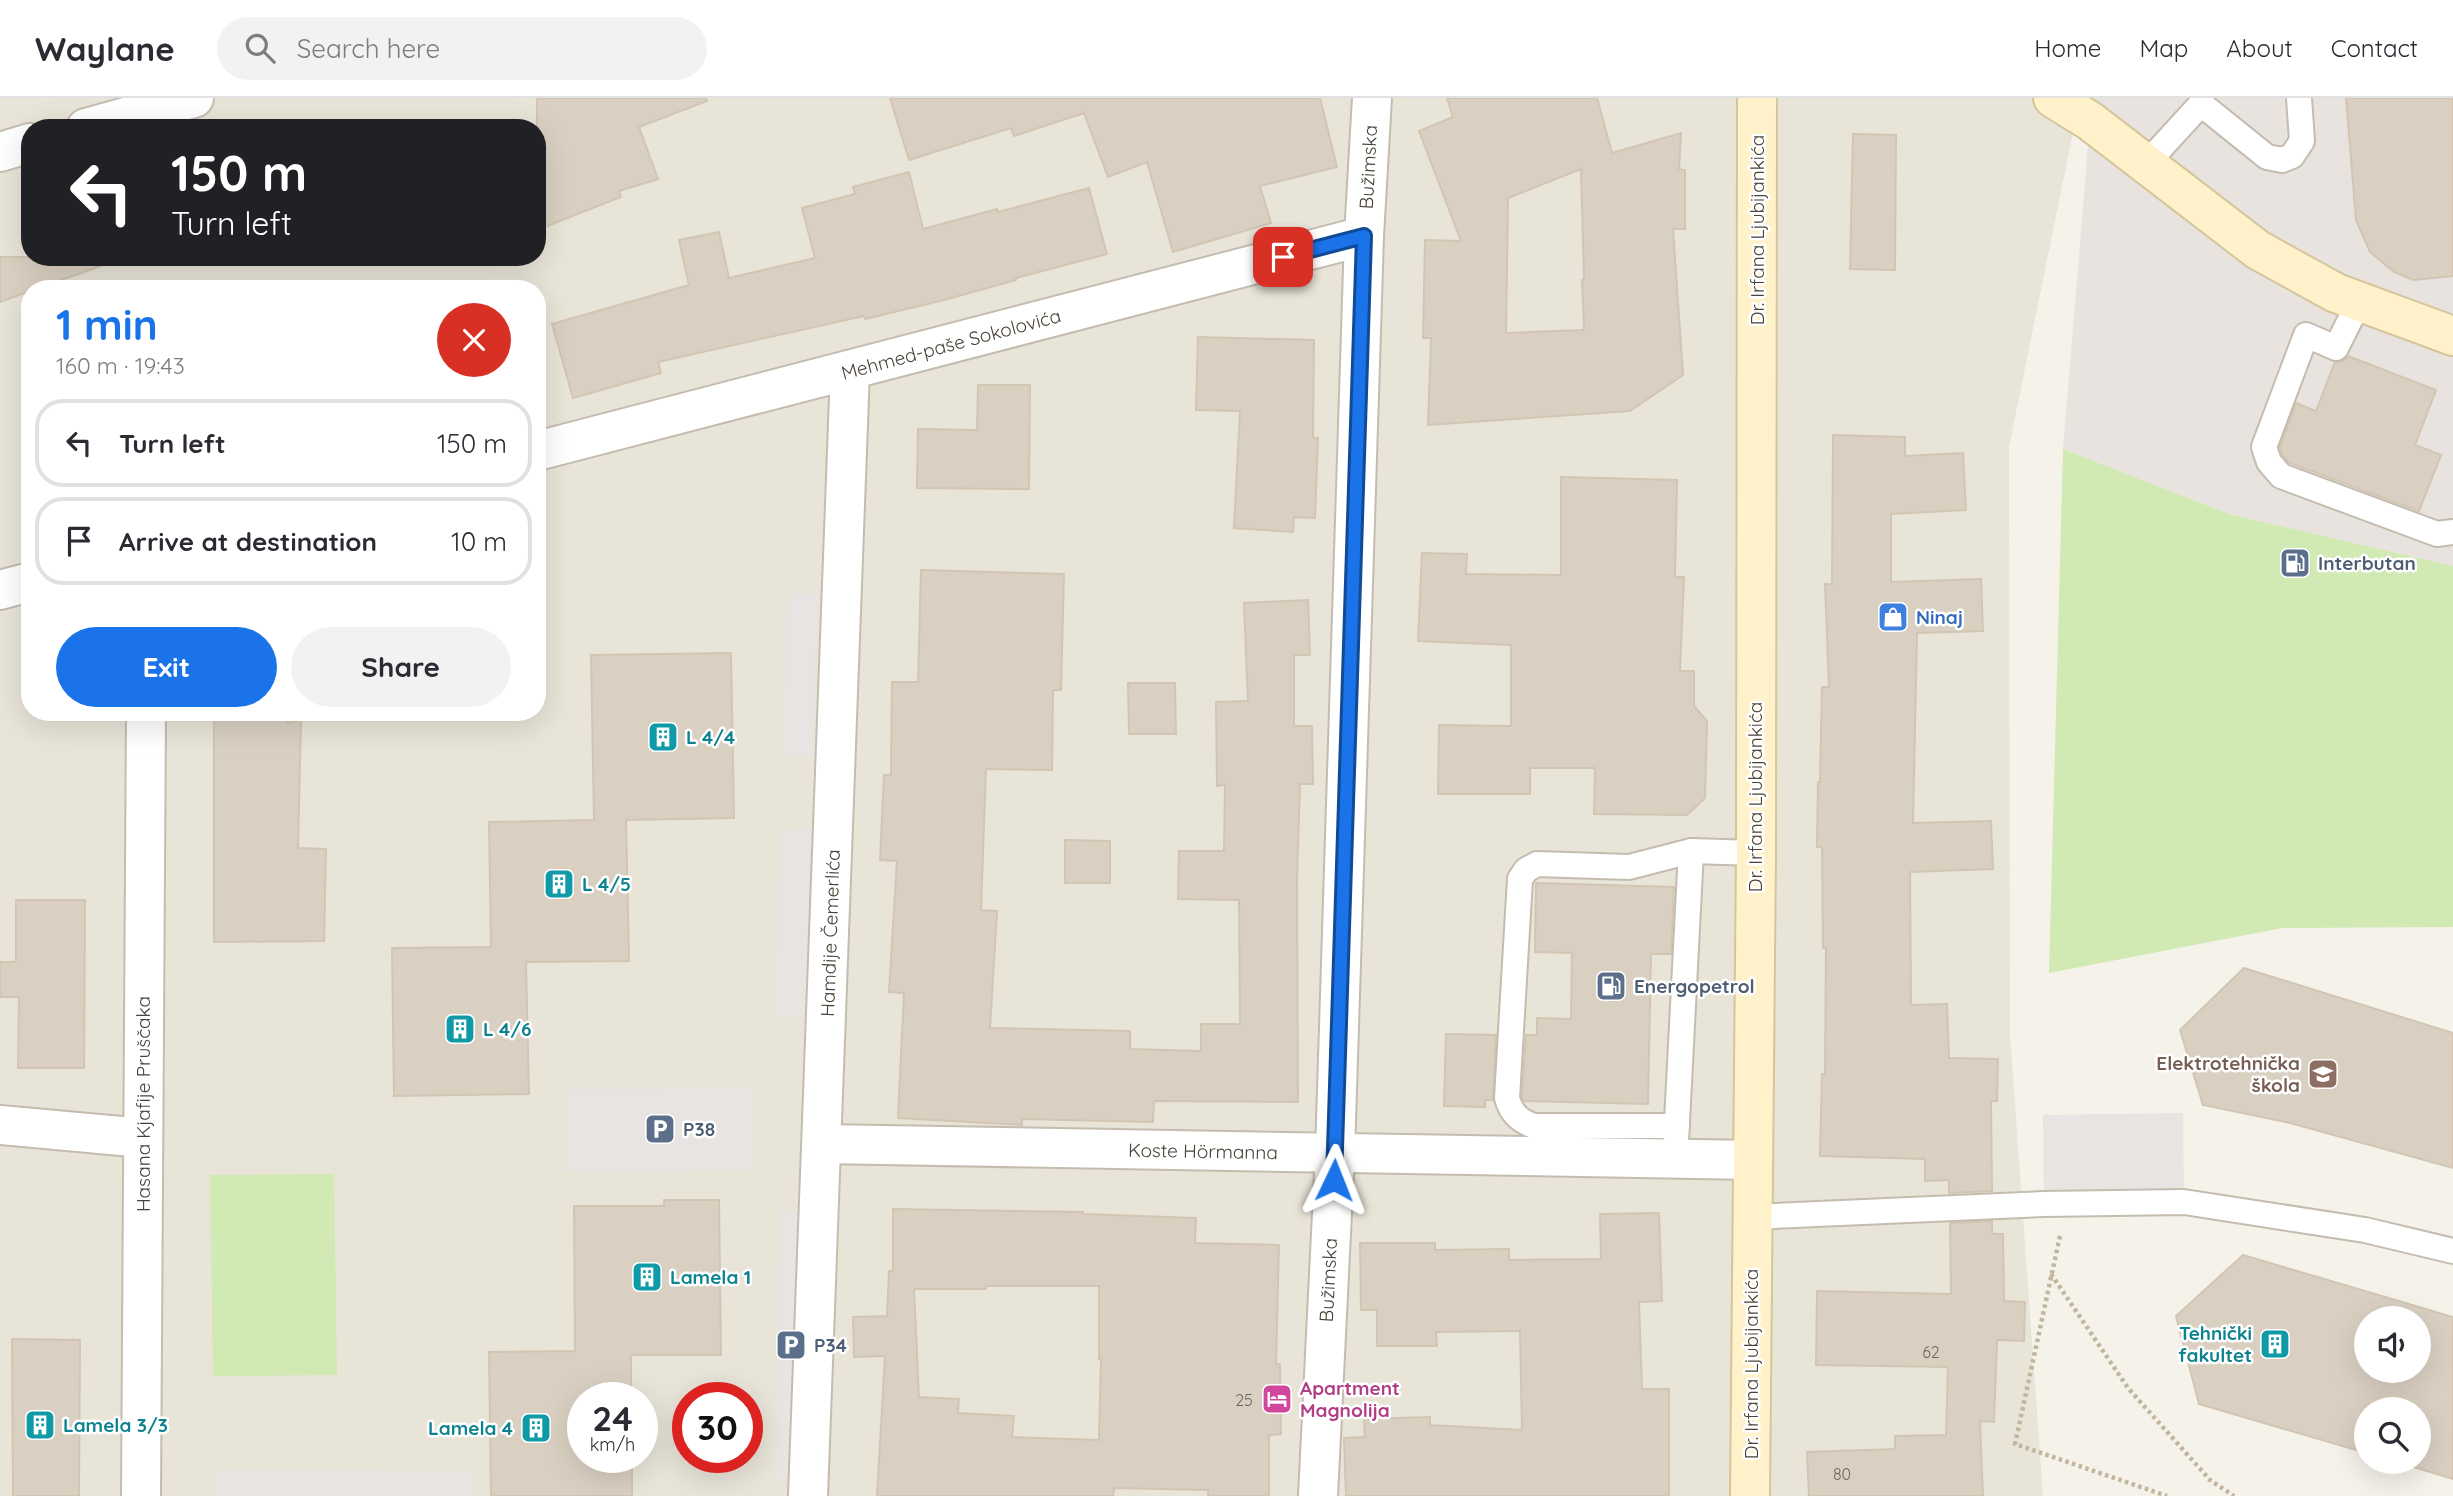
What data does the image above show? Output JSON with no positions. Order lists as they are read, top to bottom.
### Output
{
  "streets": {
    "main road": ["Dr. Irfana Ljubijankića"],
    "street": [
      "Bužimska",
      "Mehmed-paše Sokolovića",
      "Hamdije Čemerlića",
      "Hasana Kjafije Pruščaka",
      "Koste Hörmanna"
    ]
  },
  "crossings": [
    ["Bužimska", "Mehmed-paše Sokolovića"],
    ["Bužimska", "Koste Hörmanna"],
    ["Dr. Irfana Ljubijankića", "Koste Hörmanna"],
    ["Mehmed-paše Sokolovića", "Hamdije Čemerlića"],
    ["Hamdije Čemerlića", "Koste Hörmanna"]
  ],
  "places": {
    "fuel station": ["Interbutan", "Energopetrol"],
    "shop": ["Ninaj"],
    "building": [
      "L 4/4",
      "L 4/5",
      "L 4/6",
      "Lamela 1",
      "Tehnički fakultet",
      "Lamela 3/3",
      "Lamela 4"
    ],
    "school or university": ["Elektrotehnička škola"],
    "parking": ["P38", "P34"],
    "hotel": ["Apartment Magnolija"]
  },
  "house_numbers": ["62", "25", "80"],
  "page": {
    "header": "Waylane",
    "search": "Search here",
    "nav": [
      "Home",
      "Map",
      "About",
      "Contact"
    ],
    "turn": ["150 m", "Turn left"],
    "heading": ["1 min", "160 m · 19:43"],
    "list": [
      {
        "name": "Turn left",
        "value": "150 m"
      },
      {
        "name": "Arrive at destination",
        "value": "10 m"
      }
    ],
    "buttons": ["Exit", "Share"],
    "speed": "24 km/h",
    "limit": "30"
  }
}
